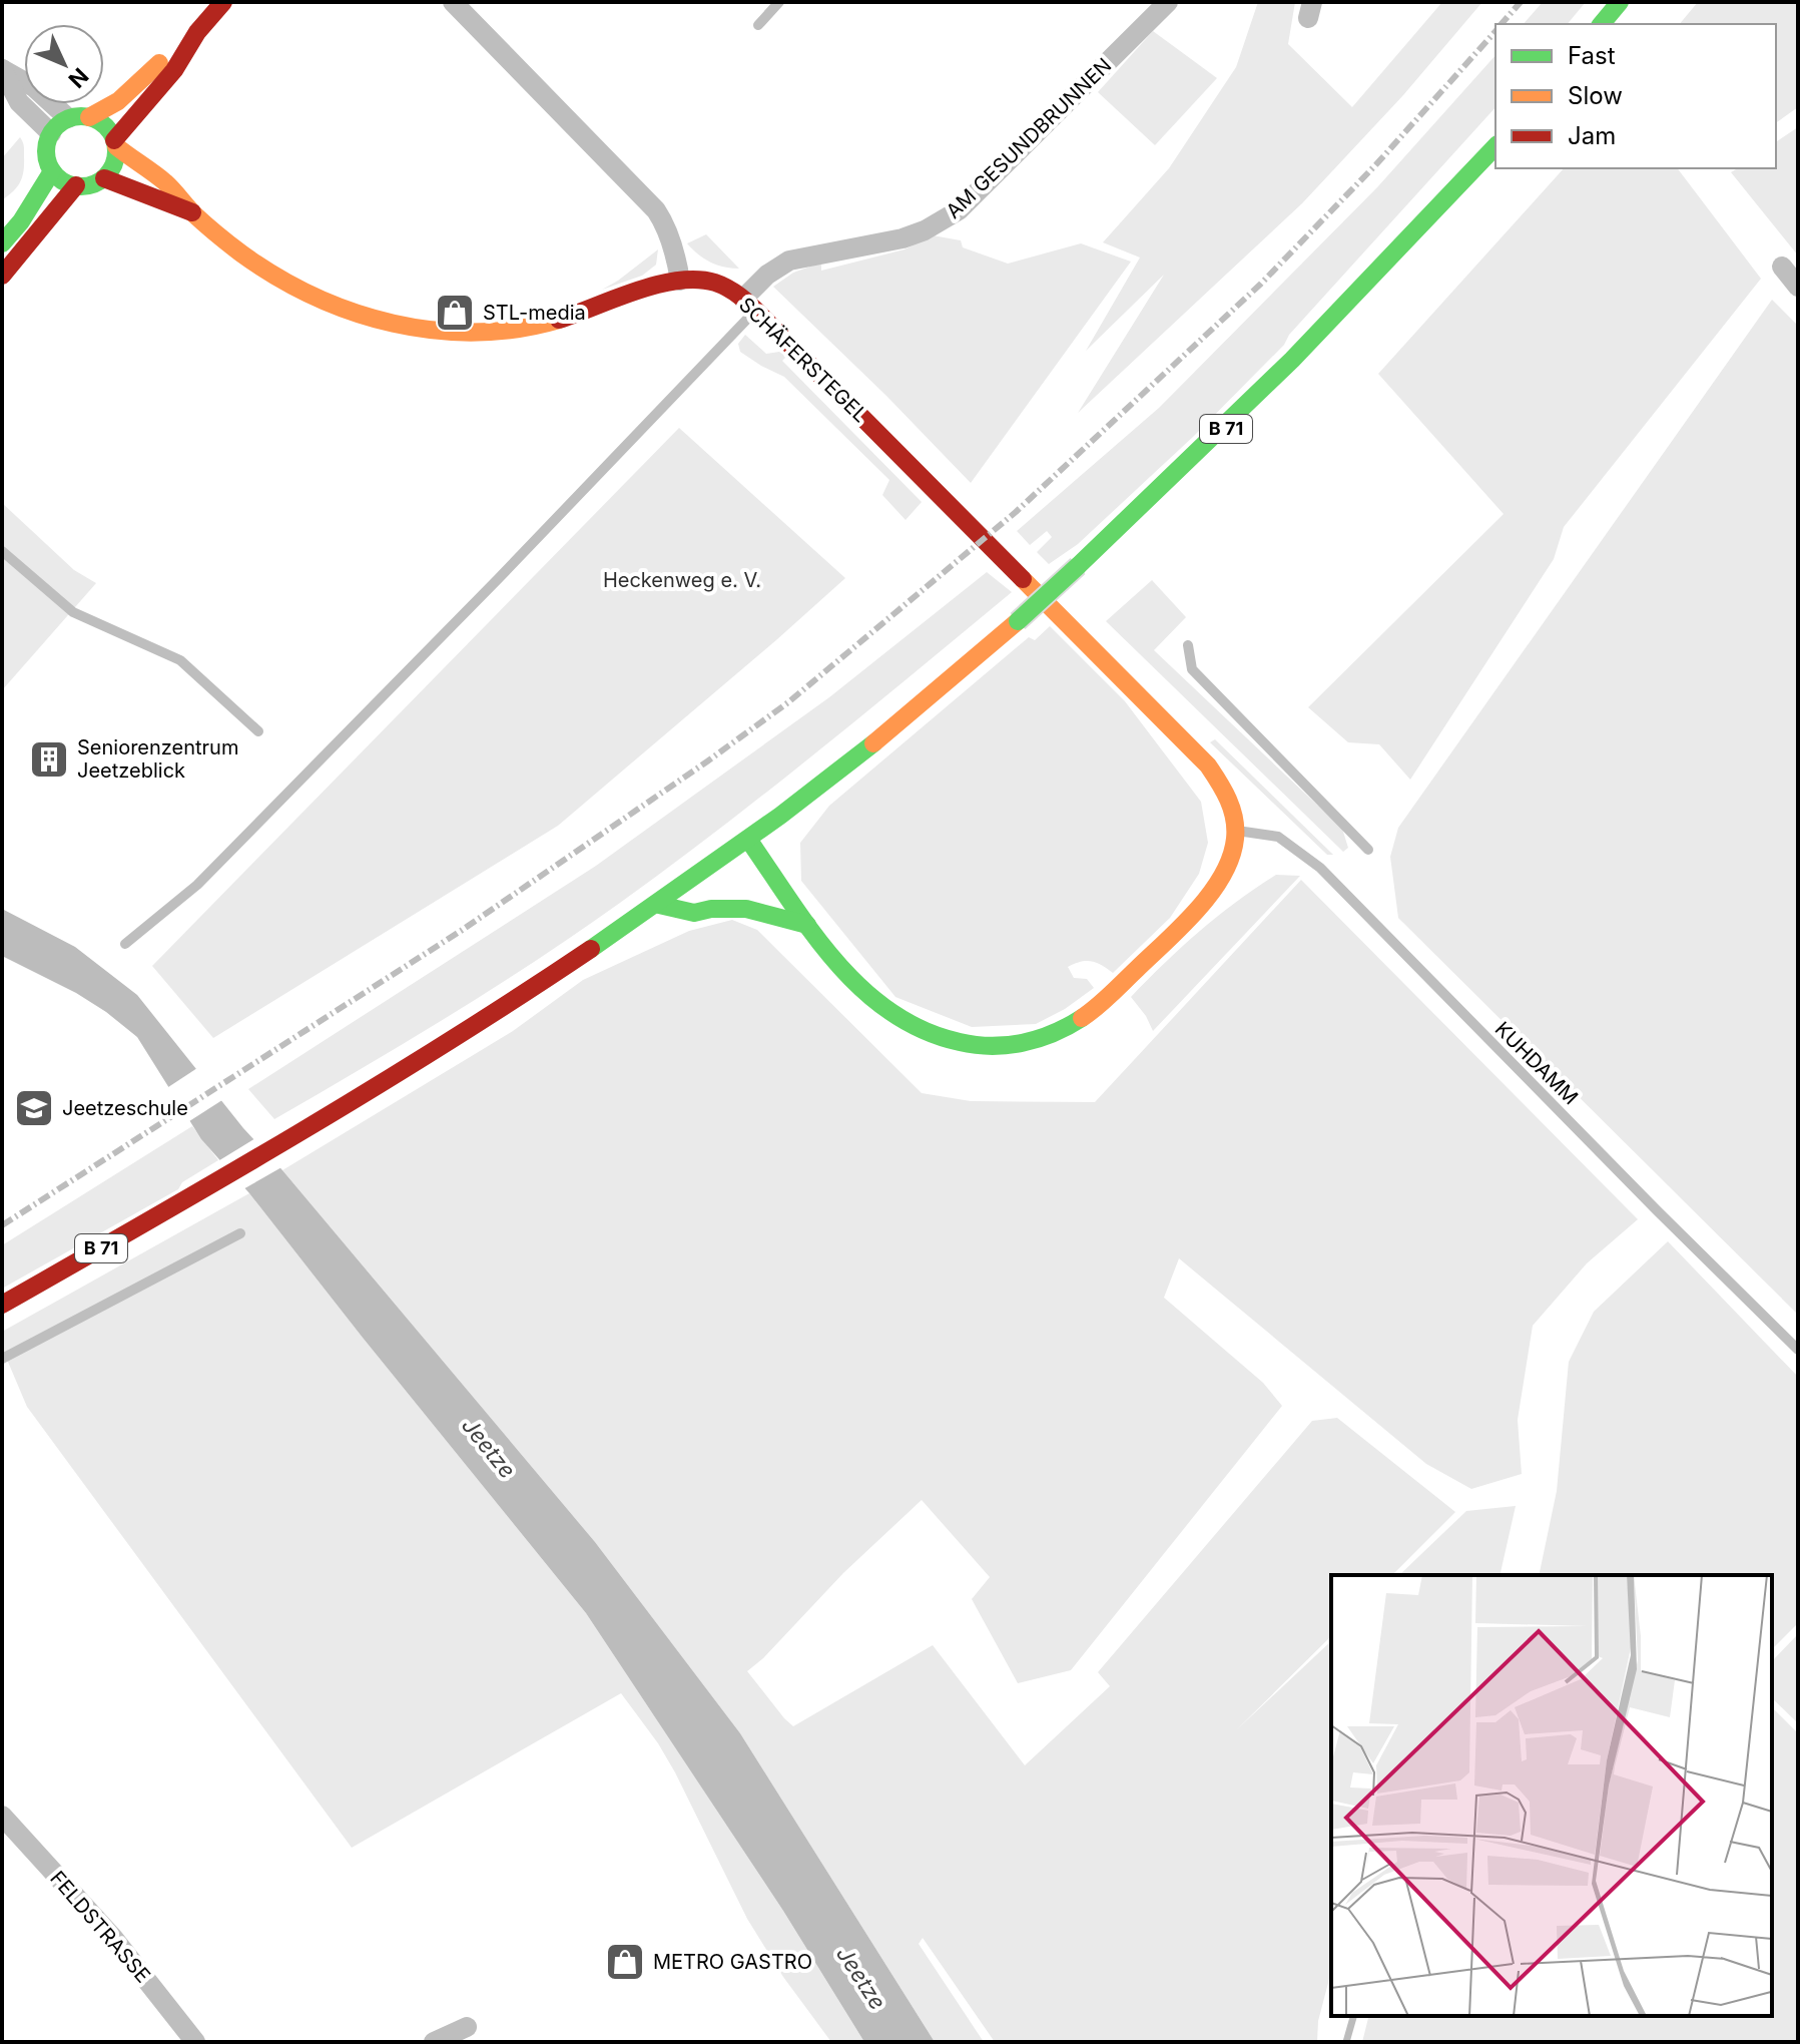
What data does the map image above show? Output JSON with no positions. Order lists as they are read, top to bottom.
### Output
{
  "streets": {
    "main road": ["SCHÄFERSTEGEL", "B 71"],
    "street": ["AM GESUNDBRUNNEN", "FELDSTRASSE"],
    "lane": ["KUHDAMM"]
  },
  "crossings": [
    ["AM GESUNDBRUNNEN", "SCHÄFERSTEGEL"],
    ["SCHÄFERSTEGEL", "KUHDAMM"]
  ],
  "water": ["Jeetze"],
  "parks": ["Heckenweg e. V."],
  "places": {
    "shop": ["STL-media", "METRO GASTRO"],
    "building": ["Seniorenzentrum Jeetzeblick"],
    "school or university": ["Jeetzeschule"]
  },
  "legend": ["Fast", "Slow", "Jam"],
  "north": "bottom right"
}
